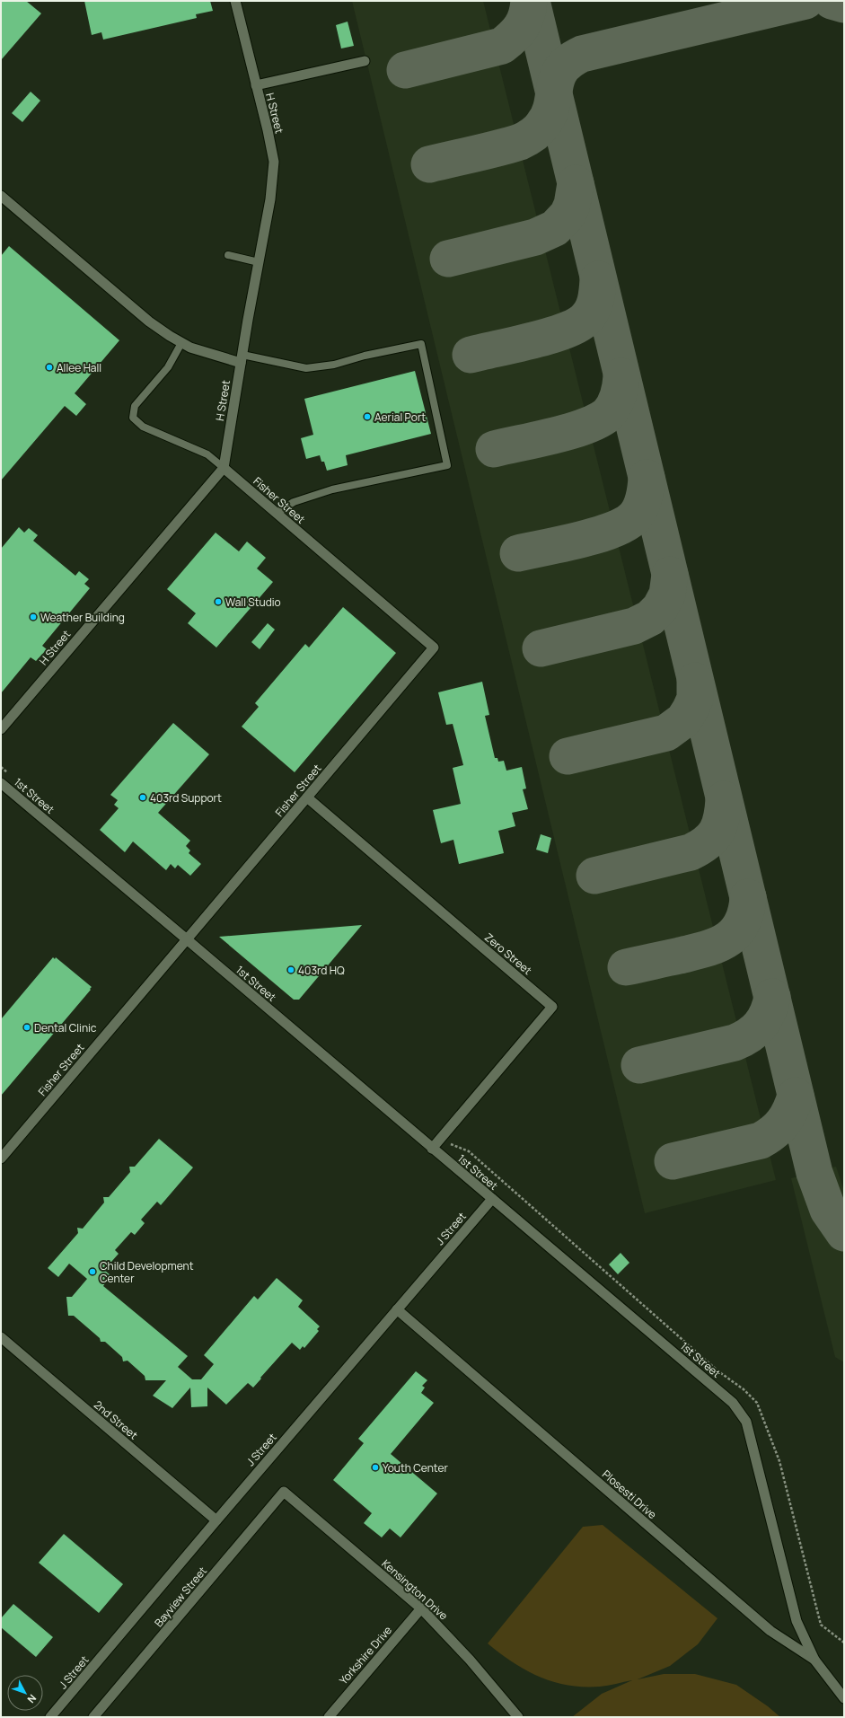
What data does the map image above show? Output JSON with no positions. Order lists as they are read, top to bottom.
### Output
{
  "streets": {
    "street": [
      "H Street",
      "Fisher Street",
      "1st Street",
      "Zero Street",
      "J Street",
      "2nd Street",
      "Plosesti Drive",
      "Kensington Drive",
      "Bayview Street",
      "Yorkshire Drive"
    ]
  },
  "crossings": [
    ["H Street", "Fisher Street"],
    ["Fisher Street", "1st Street"],
    ["Fisher Street", "Zero Street"],
    ["1st Street", "Zero Street"],
    ["1st Street", "J Street"],
    ["1st Street", "Plosesti Drive"],
    ["J Street", "2nd Street"],
    ["J Street", "Plosesti Drive"],
    ["Kensington Drive", "Bayview Street"],
    ["Kensington Drive", "Yorkshire Drive"]
  ],
  "places": [
    "Allee Hall",
    "Aerial Port",
    "Wall Studio",
    "Weather Building",
    "403rd Support",
    "403rd HQ",
    "Dental Clinic",
    "Child Development Center",
    "Youth Center"
  ],
  "north": "bottom right"
}
